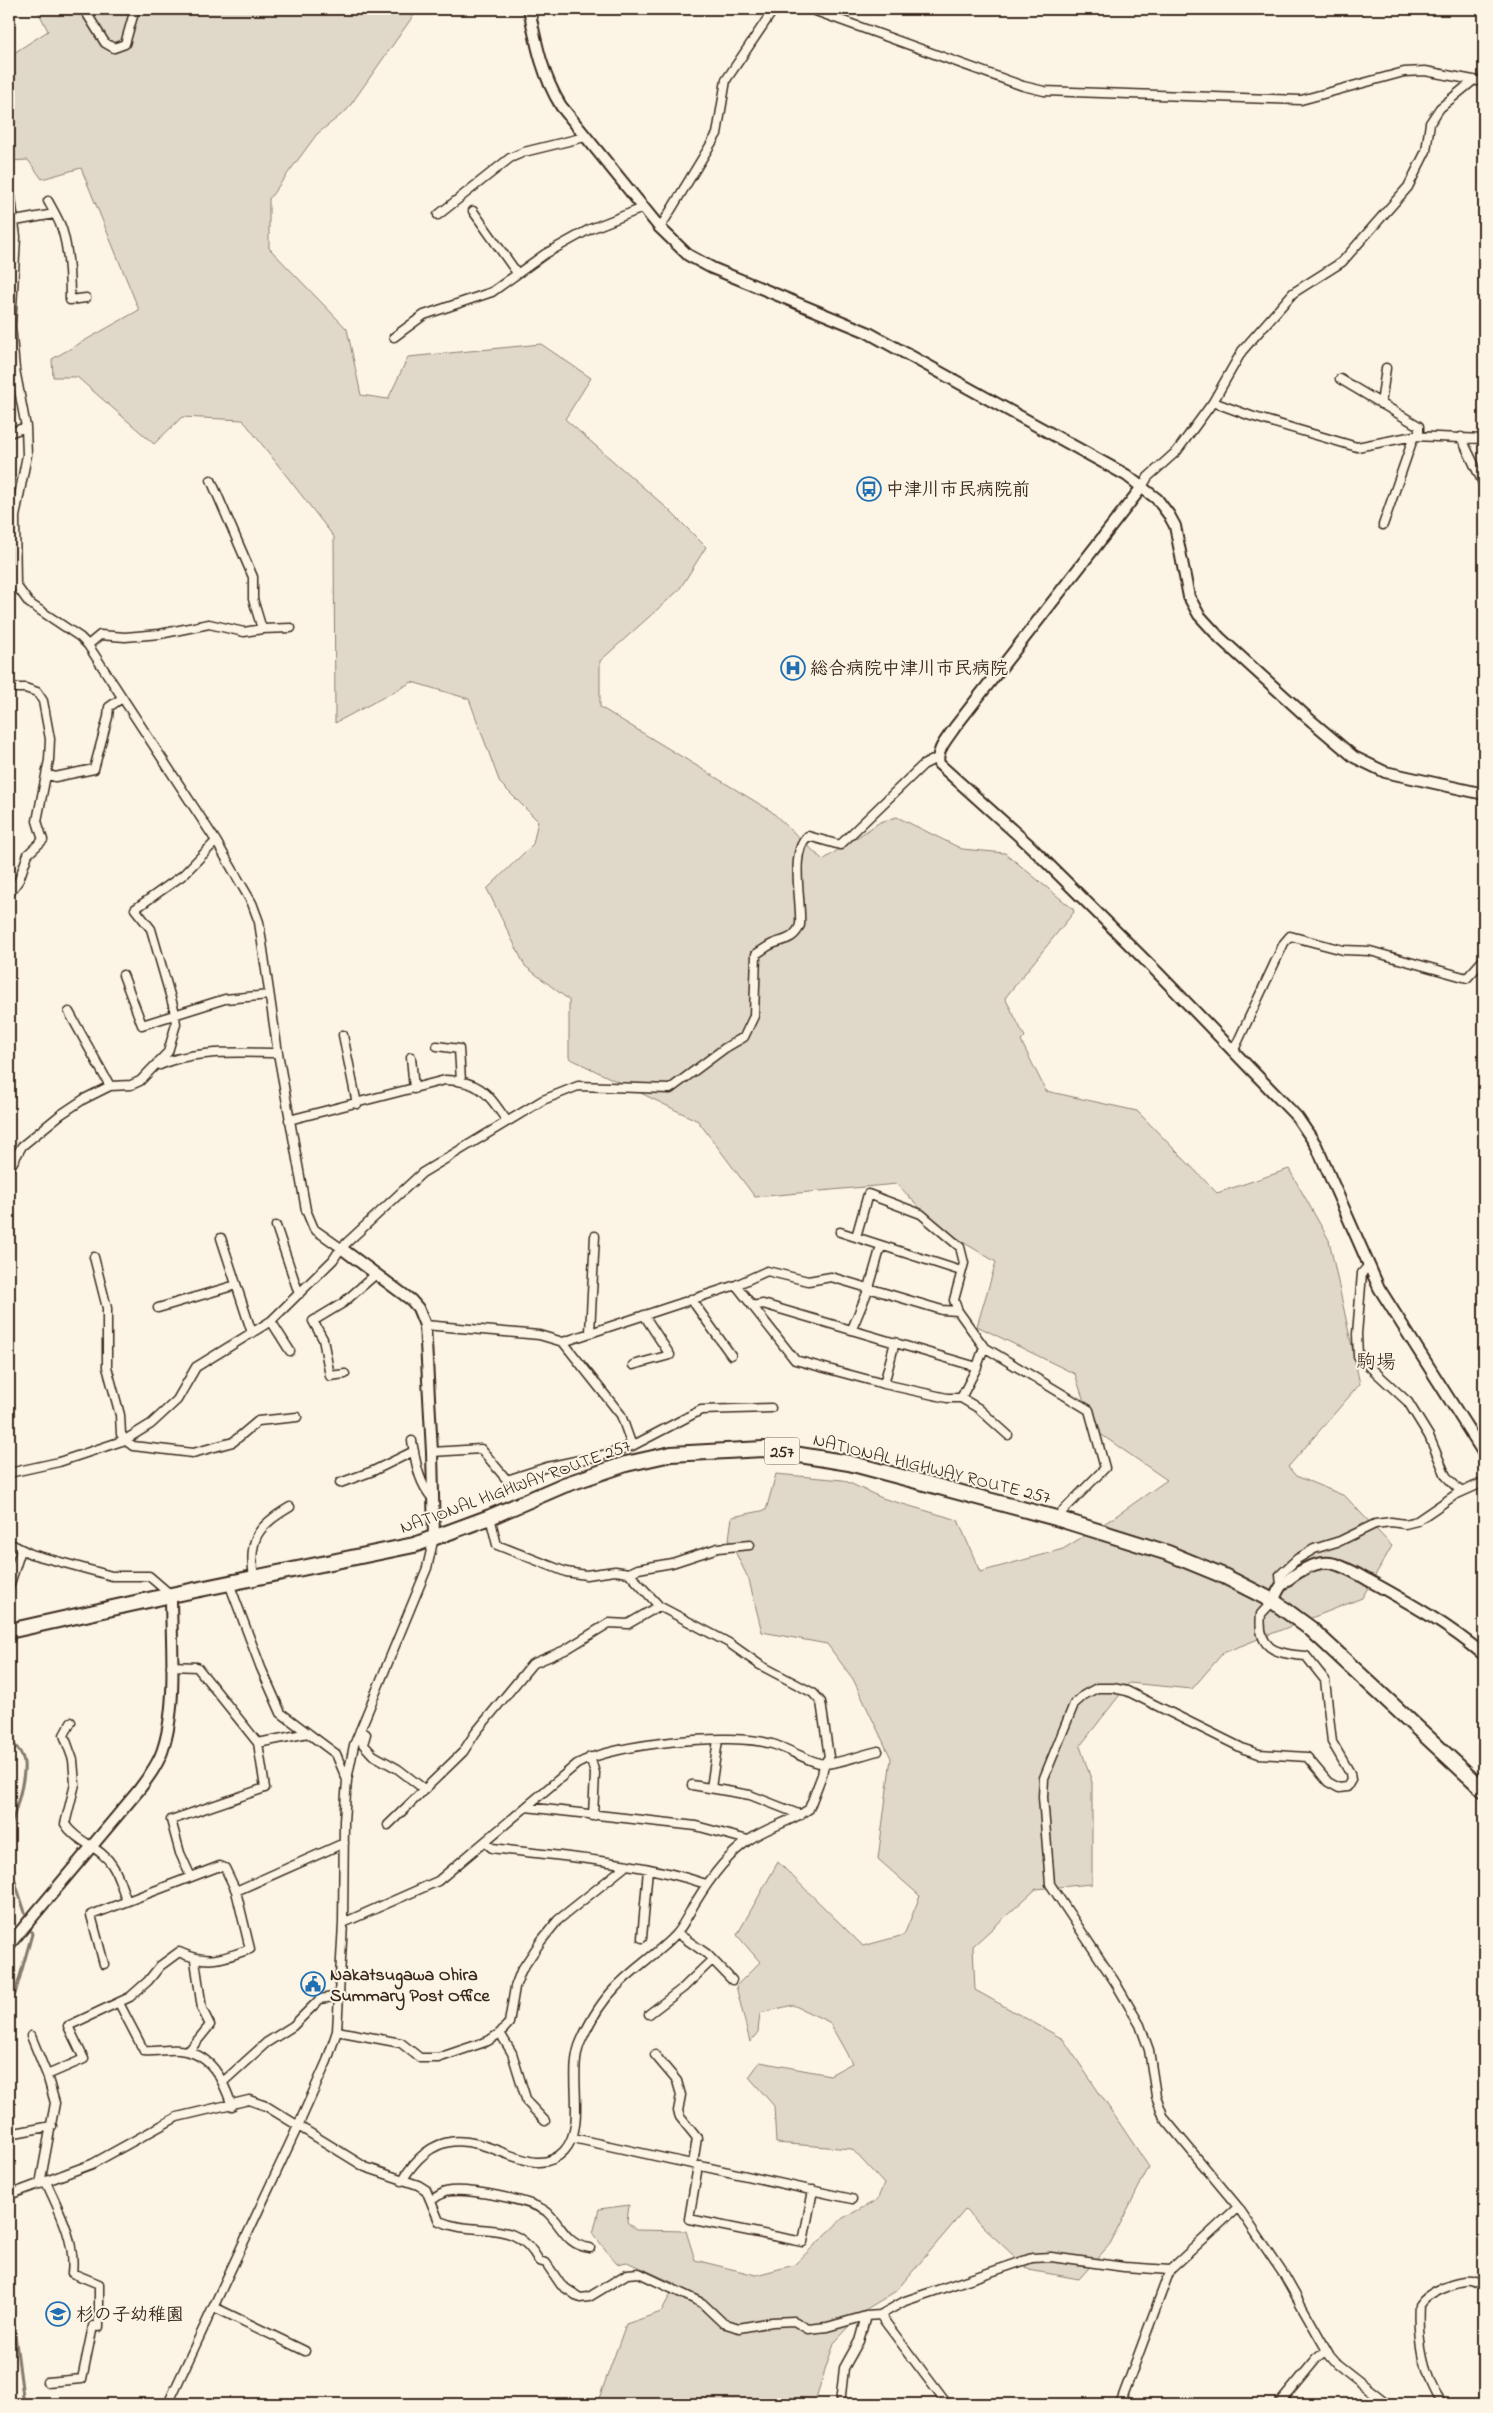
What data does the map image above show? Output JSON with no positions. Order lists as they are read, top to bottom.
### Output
{
  "streets": {
    "highway": ["257", "NATIONAL HIGHWAY ROUTE 257"]
  },
  "districts": ["駒場"],
  "places": {
    "bus stop": ["中津川市民病院前"],
    "hospital": ["総合病院中津川市民病院"],
    "public building": ["Nakatsugawa Ohira Summary Post Office"],
    "school or university": ["杉の子幼稚園"]
  }
}
